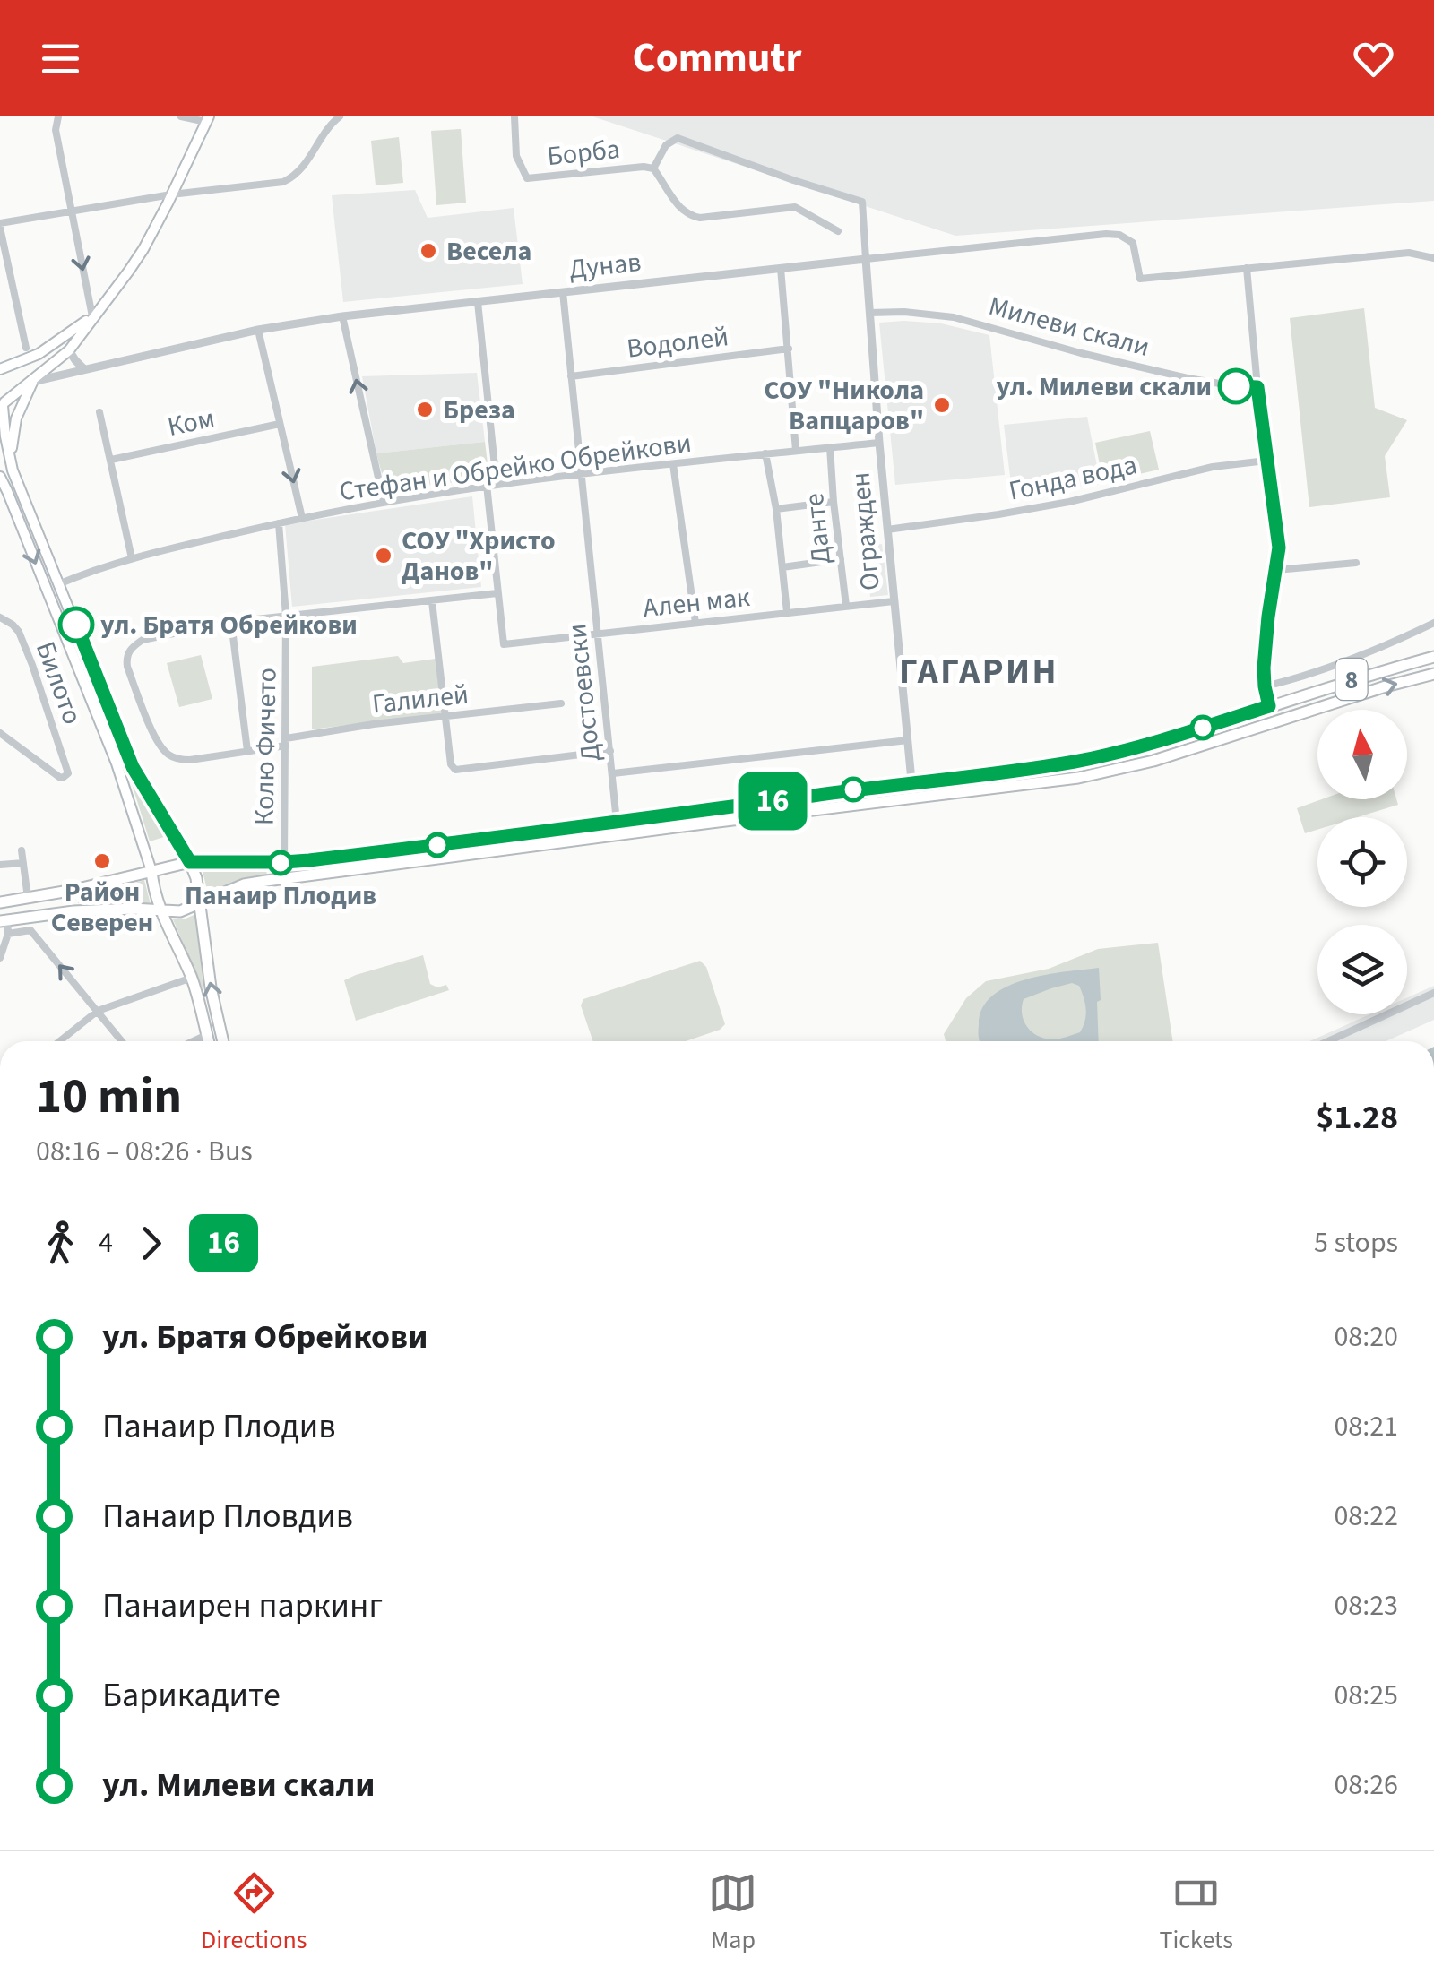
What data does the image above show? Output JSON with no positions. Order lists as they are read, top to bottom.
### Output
{
  "streets": {
    "main road": ["8"],
    "street": [
      "Борба",
      "Дунав",
      "Милеви скали",
      "Водолей",
      "Ком",
      "Стефан и Обрейко Обрейкови",
      "Гонда вода",
      "Данте",
      "Огражден",
      "Ален мак",
      "Билото",
      "Достоевски",
      "Галилей",
      "Колю Фичето"
    ]
  },
  "crossings": [
    ["Дунав", "Огражден"],
    ["Дунав", "Достоевски"],
    ["Милеви скали", "Огражден"],
    ["Водолей", "Достоевски"],
    ["Стефан и Обрейко Обрейкови", "Данте"],
    ["Стефан и Обрейко Обрейкови", "Огражден"],
    ["Стефан и Обрейко Обрейкови", "Достоевски"],
    ["Стефан и Обрейко Обрейкови", "Колю Фичето"],
    ["Гонда вода", "Огражден"],
    ["Данте", "Ален мак"],
    ["Огражден", "Ален мак"],
    ["Огражден", "8"],
    ["Ален мак", "Достоевски"],
    ["8", "Достоевски"],
    ["8", "Колю Фичето"],
    ["Галилей", "Колю Фичето"]
  ],
  "districts": ["ГАГАРИН"],
  "places": [
    "Весела",
    "ул. Милеви скали",
    "СОУ \"Никола Вапцаров\"",
    "Бреза",
    "СОУ \"Христо Данов\"",
    "ул. Братя Обрейкови",
    "Район Северен",
    "Панаир Плодив"
  ],
  "lines": ["bus line 16"],
  "north": "top",
  "page": {
    "header": "Commutr",
    "on_map": "16",
    "heading": ["10 min", "08:16 – 08:26 · Bus", "$1.28"],
    "legs": ["4", "16", "5 stops"],
    "list": [
      {
        "name": "ул. Братя Обрейкови",
        "value": "08:20"
      },
      {
        "name": "Панаир Плодив",
        "value": "08:21"
      },
      {
        "name": "Панаир Пловдив",
        "value": "08:22"
      },
      {
        "name": "Панаирен паркинг",
        "value": "08:23"
      },
      {
        "name": "Барикадите",
        "value": "08:25"
      },
      {
        "name": "ул. Милеви скали",
        "value": "08:26"
      }
    ],
    "tabs": ["Directions", "Map", "Tickets"]
  }
}
